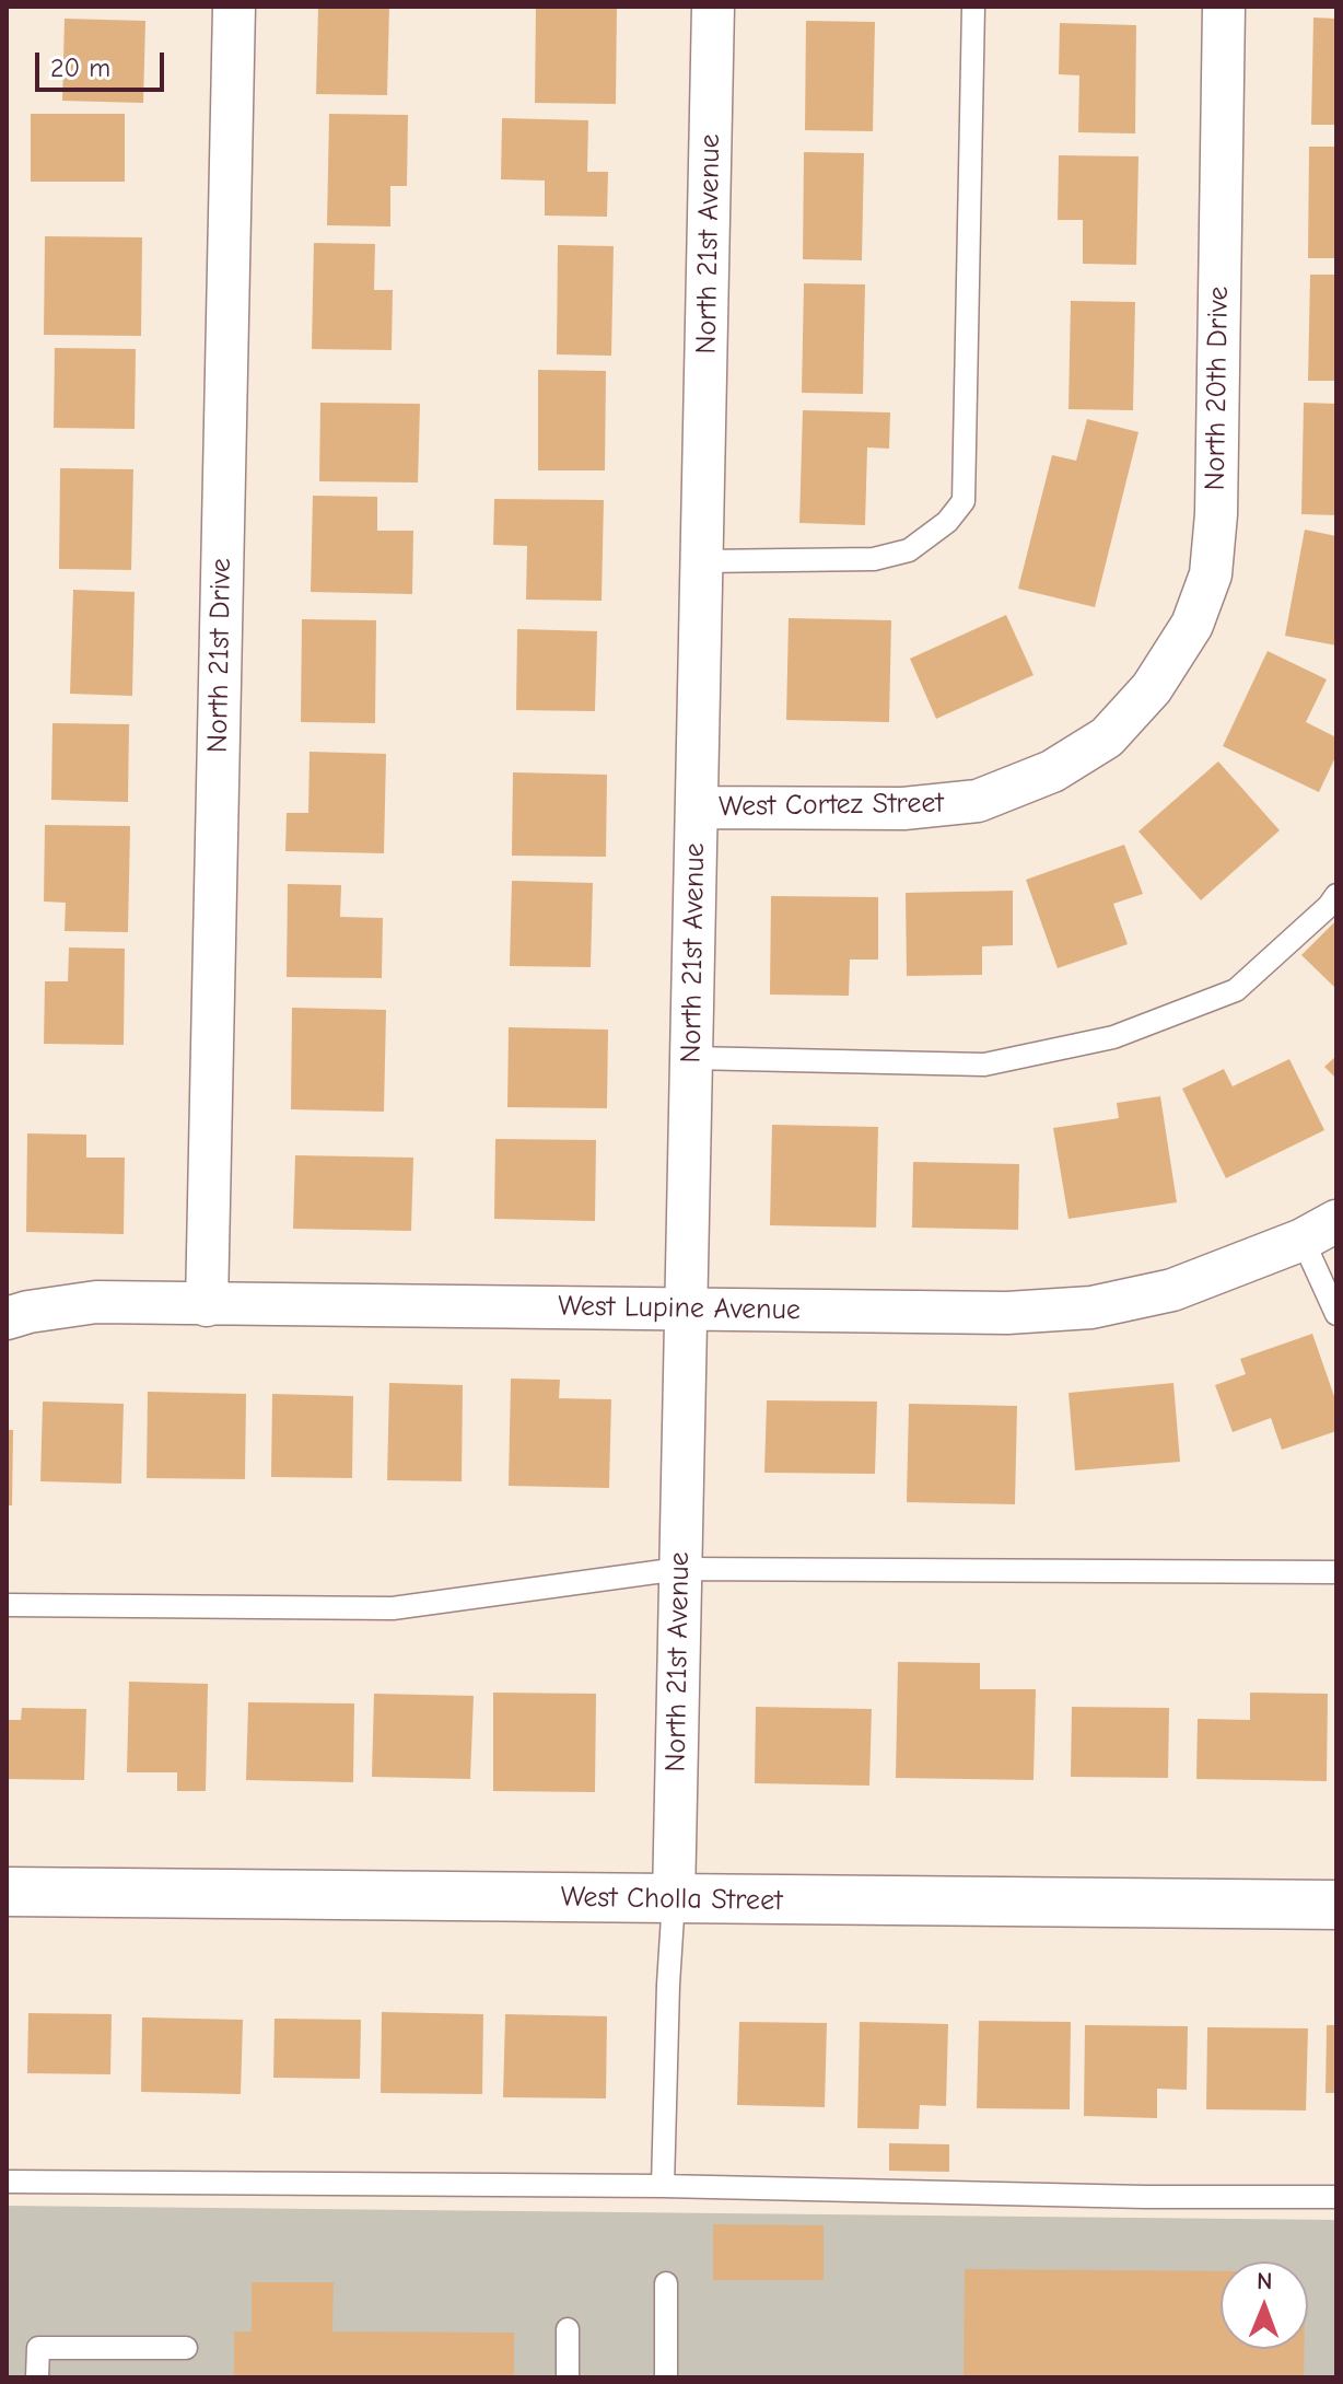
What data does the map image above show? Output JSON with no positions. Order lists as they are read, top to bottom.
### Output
{
  "streets": {
    "street": [
      "North 21st Avenue",
      "North 20th Drive",
      "North 21st Drive",
      "West Cortez Street",
      "West Lupine Avenue",
      "West Cholla Street"
    ]
  },
  "crossings": [
    ["North 21st Avenue", "West Cortez Street"],
    ["North 21st Avenue", "West Lupine Avenue"],
    ["North 21st Avenue", "West Cholla Street"],
    ["North 20th Drive", "West Cortez Street"],
    ["North 21st Drive", "West Lupine Avenue"]
  ],
  "scale_bar": "20 m",
  "north": "top"
}
